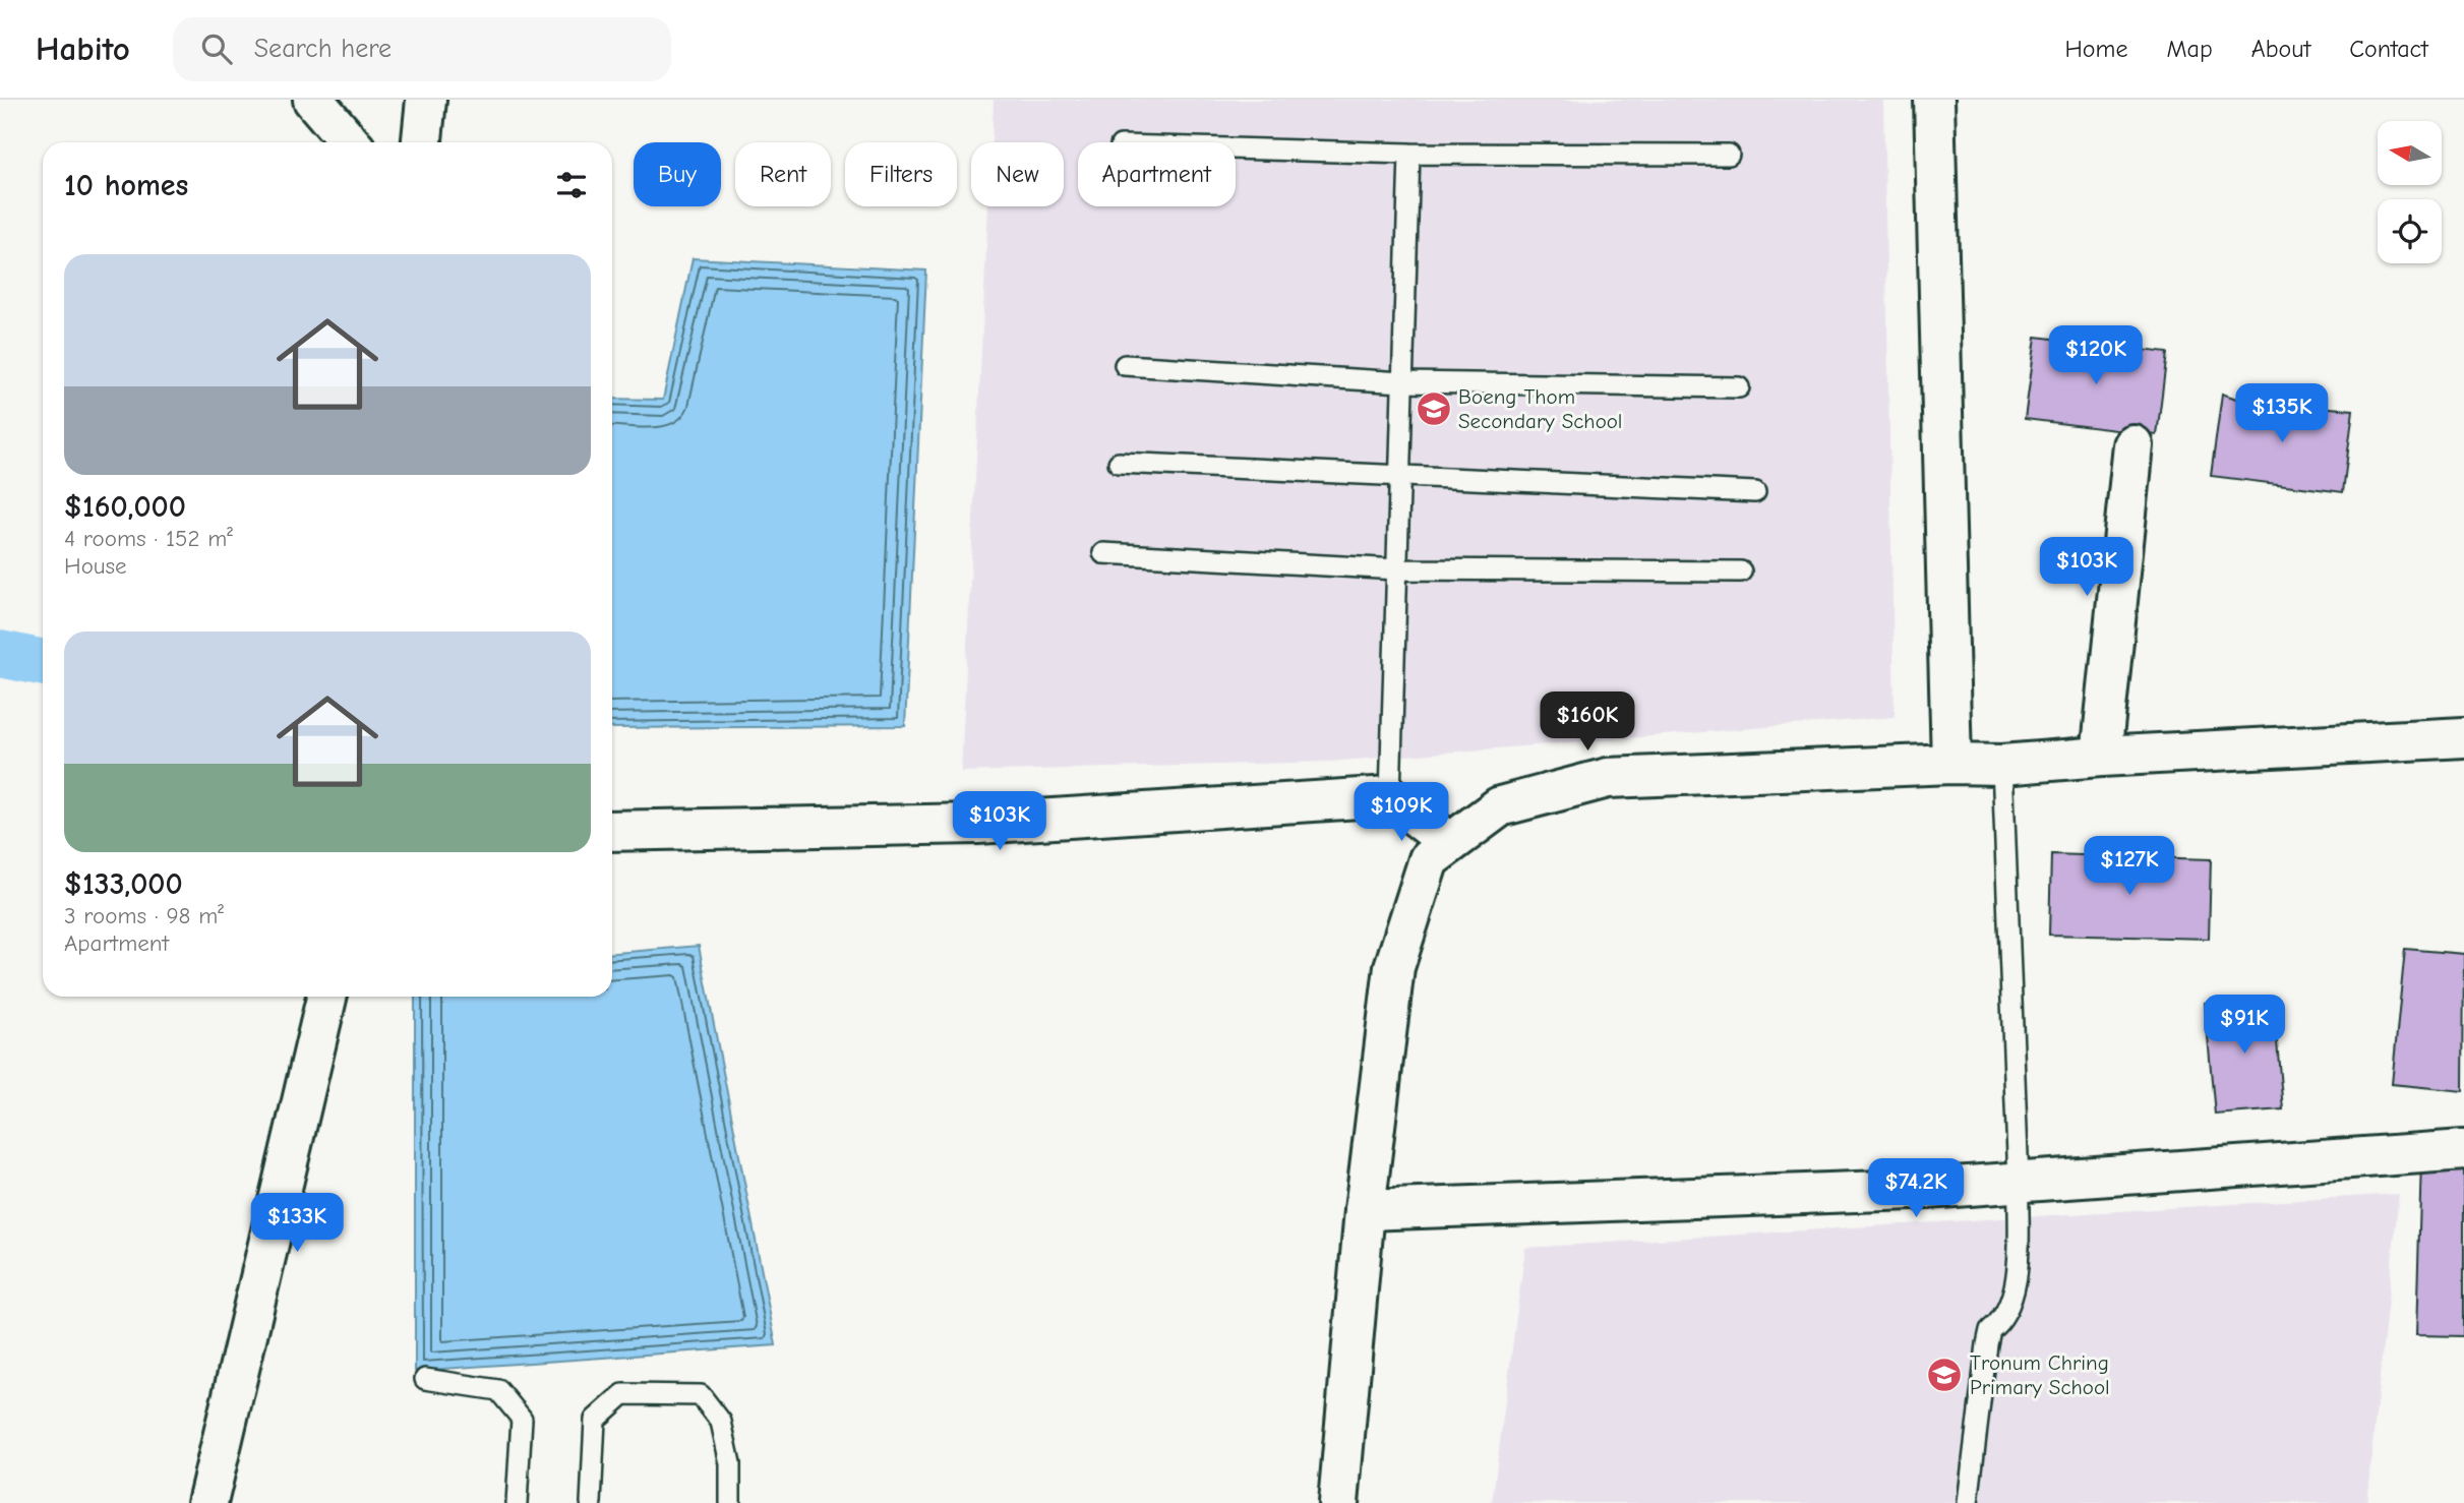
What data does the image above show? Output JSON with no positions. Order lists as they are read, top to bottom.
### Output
{
  "places": {
    "school or university": ["Boeng Thom Secondary School", "Tronum Chring Primary School"]
  },
  "north": "left",
  "page": {
    "header": "Habito",
    "search": "Search here",
    "nav": [
      "Home",
      "Map",
      "About",
      "Contact"
    ],
    "chip": [
      "Buy",
      "Rent",
      "Filters",
      "New",
      "Apartment"
    ],
    "heading": "10 homes",
    "list": [
      {
        "name": "$160,000",
        "note": "4 rooms · 152 m² · House"
      },
      {
        "name": "$133,000",
        "note": "3 rooms · 98 m² · Apartment"
      }
    ],
    "price": [
      "$120K",
      "$135K",
      "$103K",
      "$160K",
      "$109K",
      "$103K",
      "$127K",
      "$91K",
      "$74.2K",
      "$133K"
    ]
  }
}
